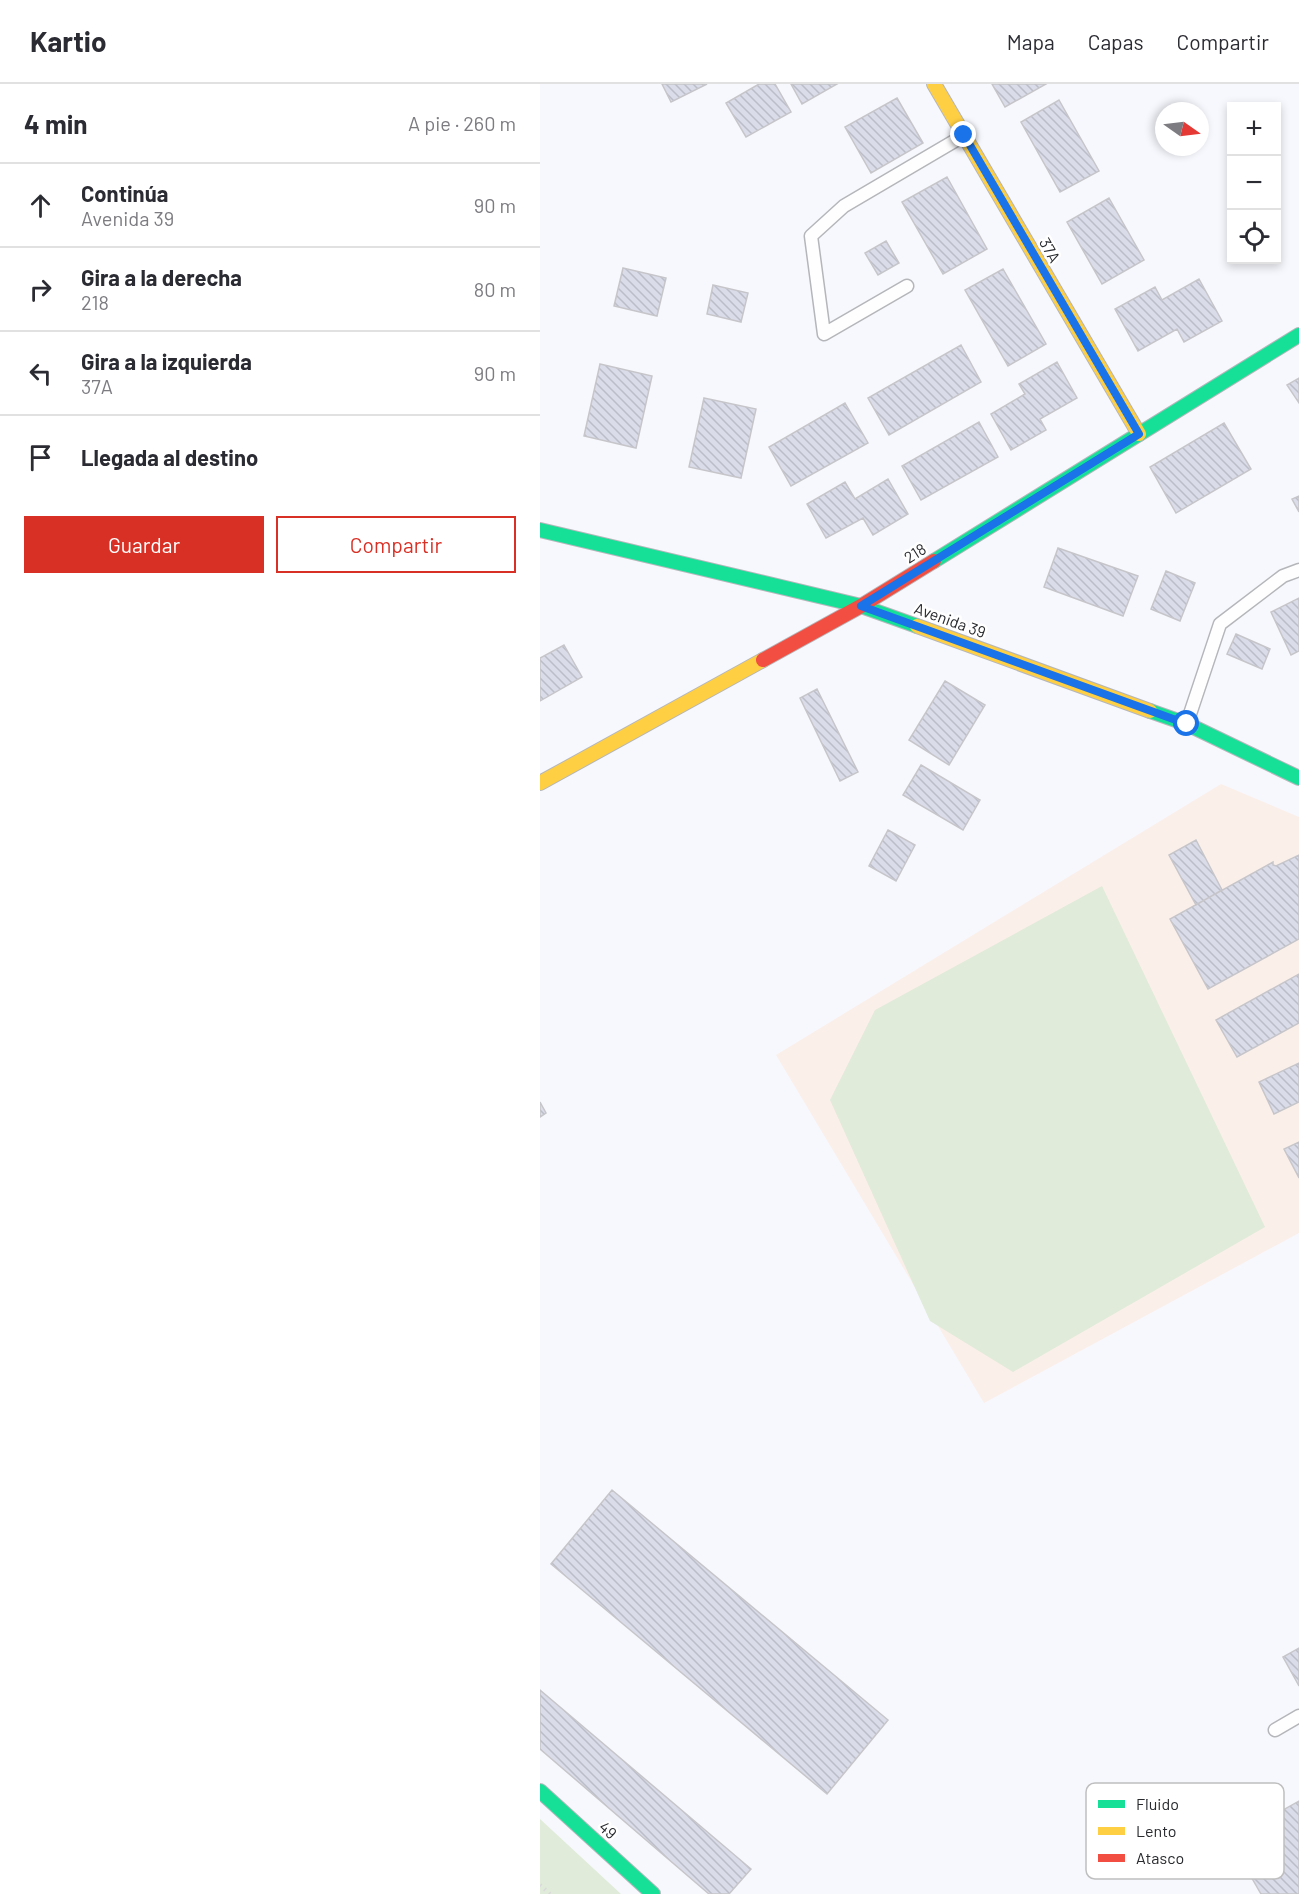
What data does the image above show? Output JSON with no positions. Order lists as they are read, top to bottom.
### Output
{
  "streets": {
    "street": [
      "37A",
      "218",
      "Avenida 39",
      "49"
    ]
  },
  "crossings": [
    ["37A", "218"],
    ["218", "Avenida 39"]
  ],
  "legend": ["Fluido", "Lento", "Atasco"],
  "north": "right",
  "page": {
    "header": "Kartio",
    "nav": ["Mapa", "Capas", "Compartir"],
    "heading": ["4 min", "A pie · 260 m"],
    "map_buttons": ["+", "−"],
    "list": [
      ["Continúa", "Avenida 39", "90 m"],
      ["Gira a la derecha", "218", "80 m"],
      ["Gira a la izquierda", "37A", "90 m"],
      "Llegada al destino"
    ],
    "buttons": ["Guardar", "Compartir"]
  }
}
